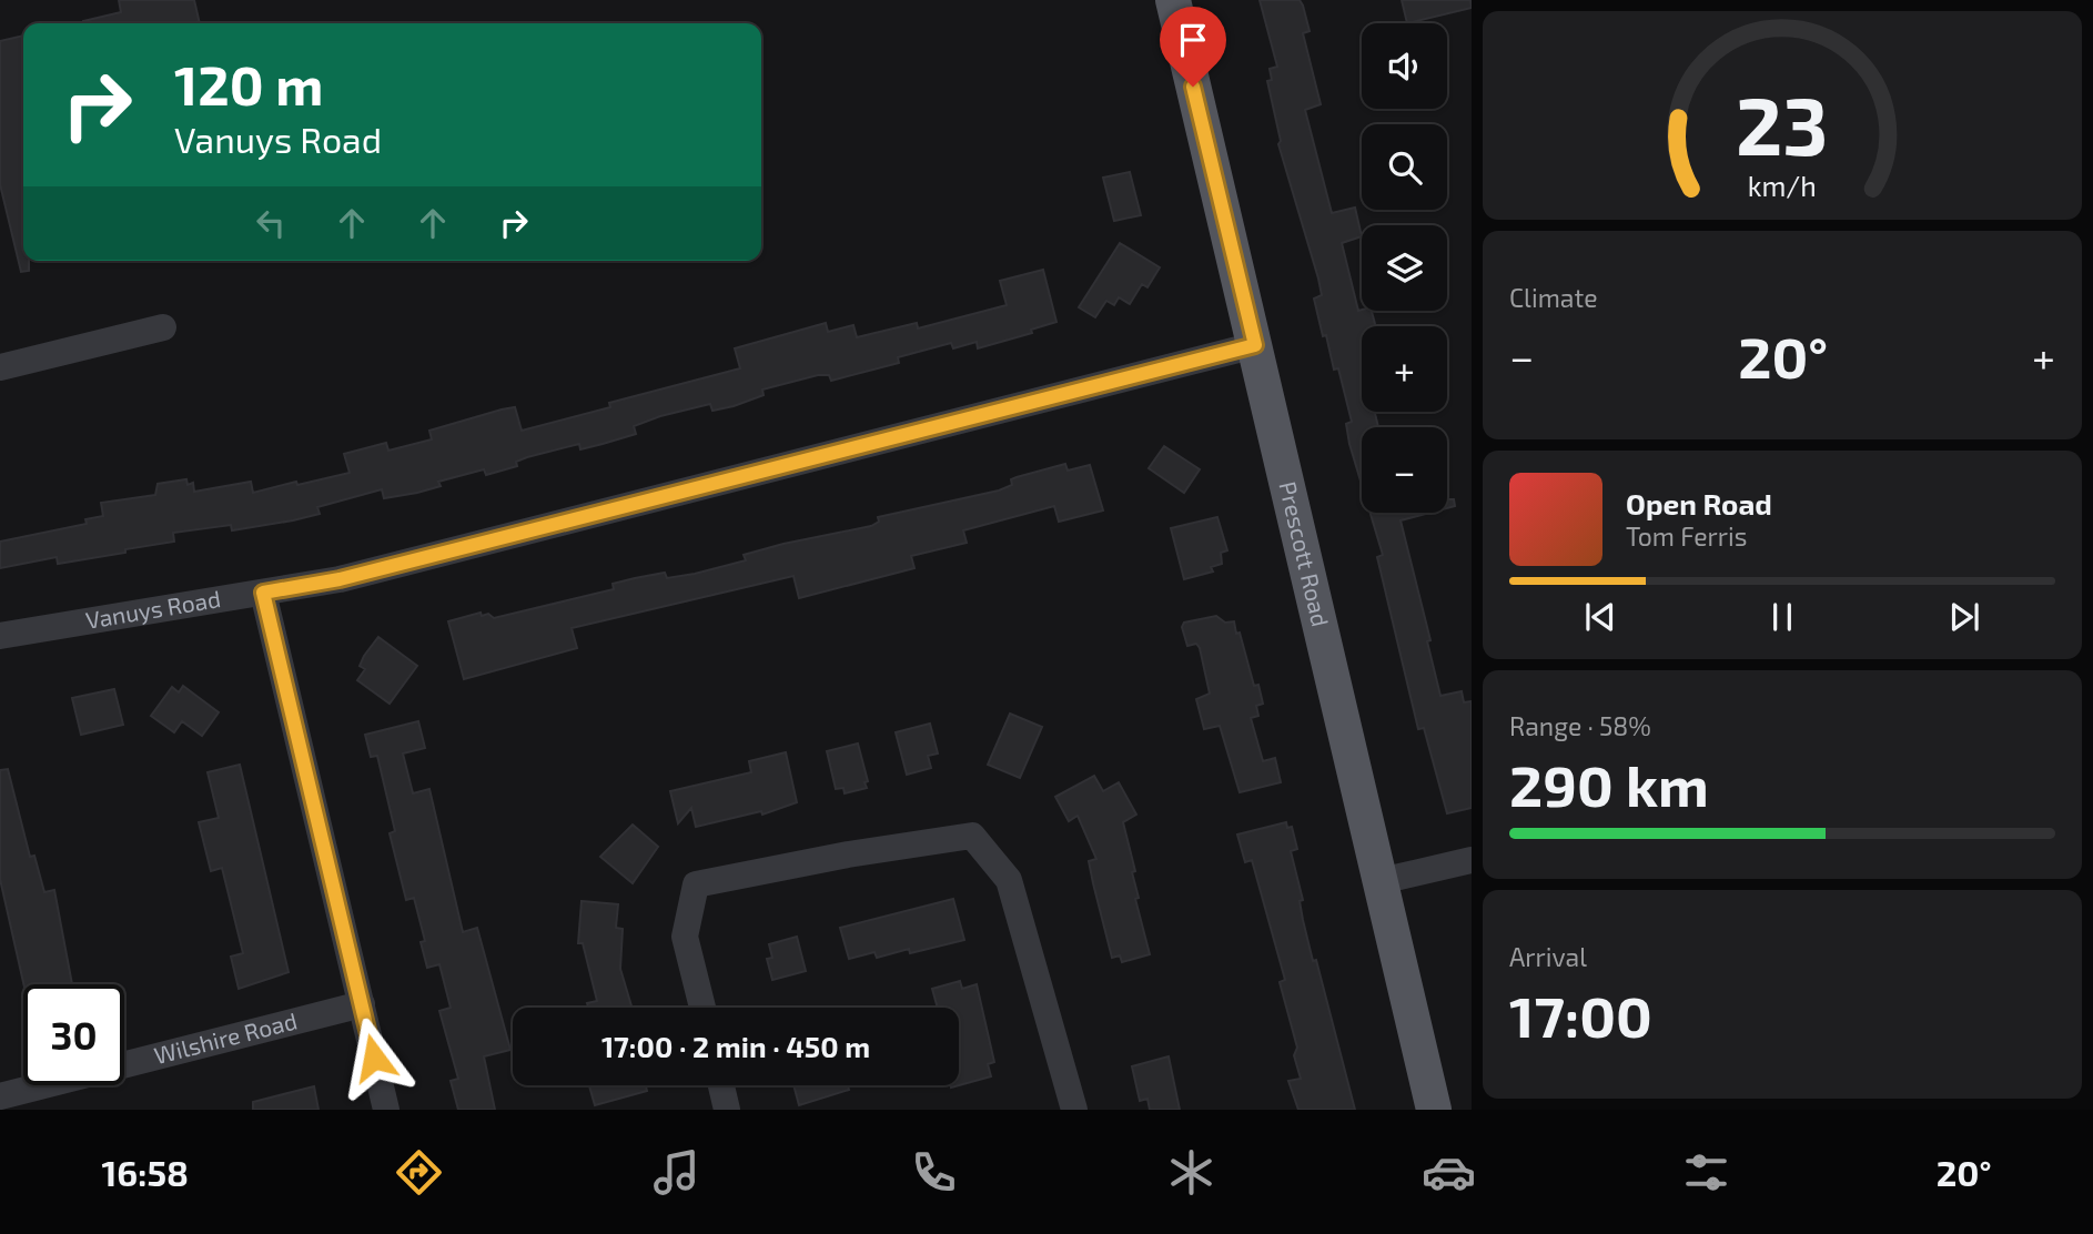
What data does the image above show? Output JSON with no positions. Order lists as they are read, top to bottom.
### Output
{
  "streets": {
    "main road": ["Prescott Road"],
    "street": ["Vanuys Road", "Wilshire Road"]
  },
  "crossings": [
    ["Prescott Road", "Vanuys Road"]
  ],
  "page": {
    "map_buttons": ["+", "−"],
    "turn": ["120 m", "Vanuys Road"],
    "tile": [
      "Climate",
      ["Range · 58%", "290 km"],
      ["Arrival", "17:00"]
    ],
    "heat": ["−", "20°", "+"],
    "song": ["Open Road", "Tom Ferris"],
    "limit": "30",
    "trip": "17:00 · 2 min · 450 m",
    "tabs": ["16:58", "20°"],
    "gauge": ["23", "km/h"]
  }
}
